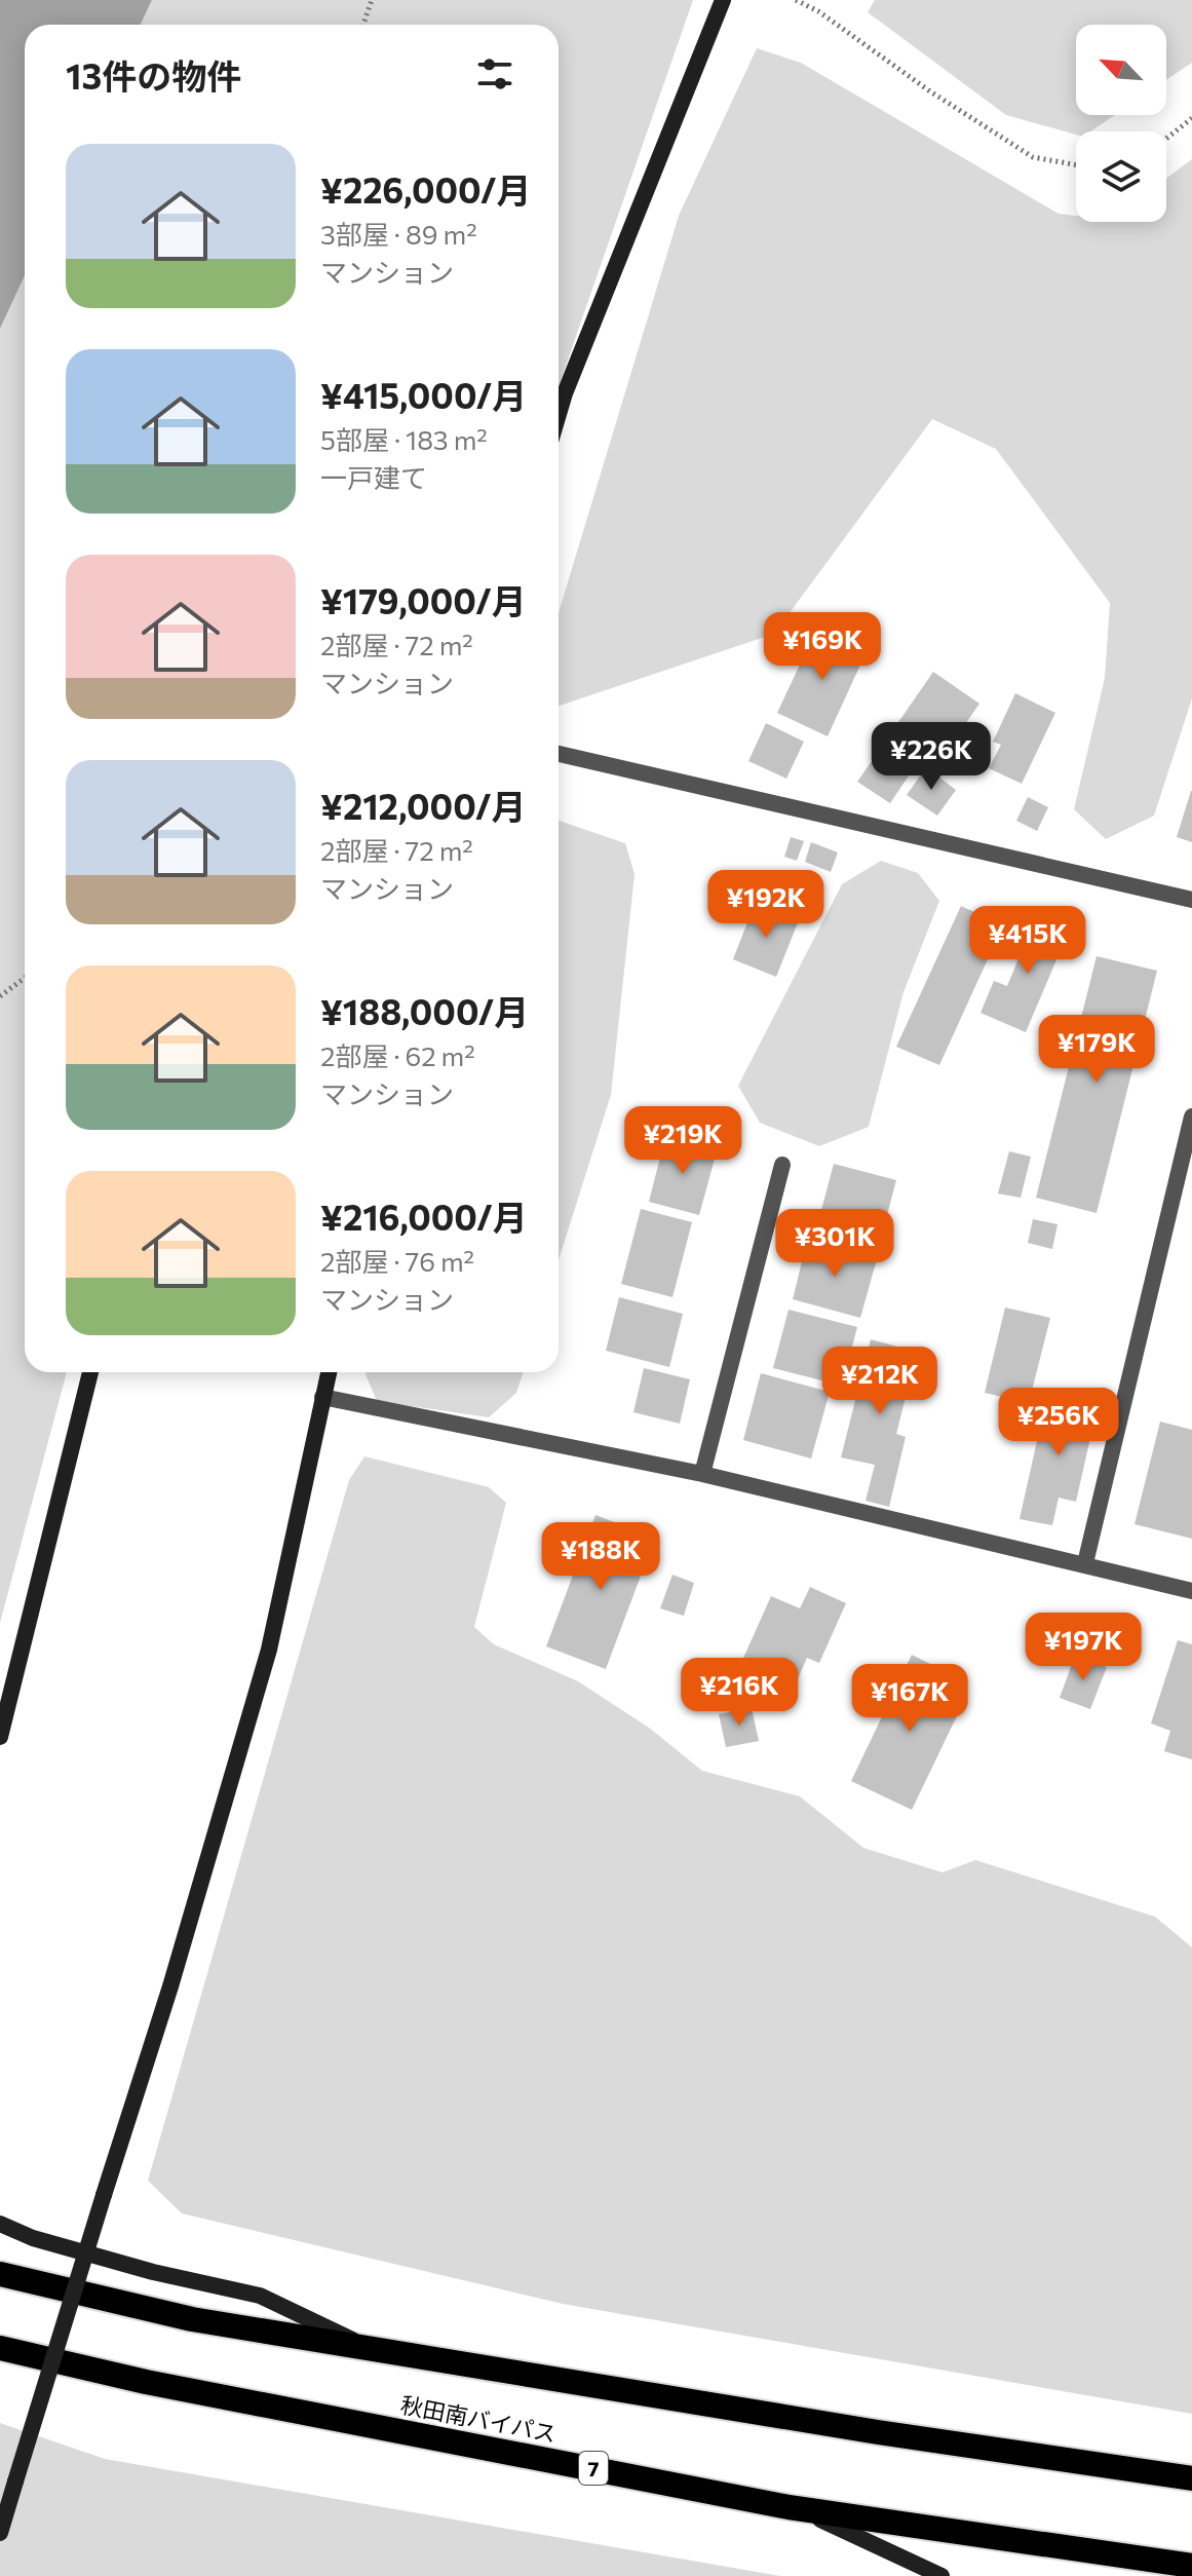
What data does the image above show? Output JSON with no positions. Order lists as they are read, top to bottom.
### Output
{
  "streets": {
    "highway": ["秋田南バイパス", "7"]
  },
  "north": "top left",
  "page": {
    "heading": "13件の物件",
    "list": [
      {
        "name": "¥226,000/月",
        "note": "3部屋 · 89 m² · マンション"
      },
      {
        "name": "¥415,000/月",
        "note": "5部屋 · 183 m² · 一戸建て"
      },
      {
        "name": "¥179,000/月",
        "note": "2部屋 · 72 m² · マンション"
      },
      {
        "name": "¥212,000/月",
        "note": "2部屋 · 72 m² · マンション"
      },
      {
        "name": "¥188,000/月",
        "note": "2部屋 · 62 m² · マンション"
      },
      {
        "name": "¥216,000/月",
        "note": "2部屋 · 76 m² · マンション"
      }
    ],
    "price": [
      "¥169K",
      "¥226K",
      "¥192K",
      "¥415K",
      "¥179K",
      "¥219K",
      "¥301K",
      "¥212K",
      "¥256K",
      "¥188K",
      "¥197K",
      "¥216K",
      "¥167K"
    ]
  }
}
